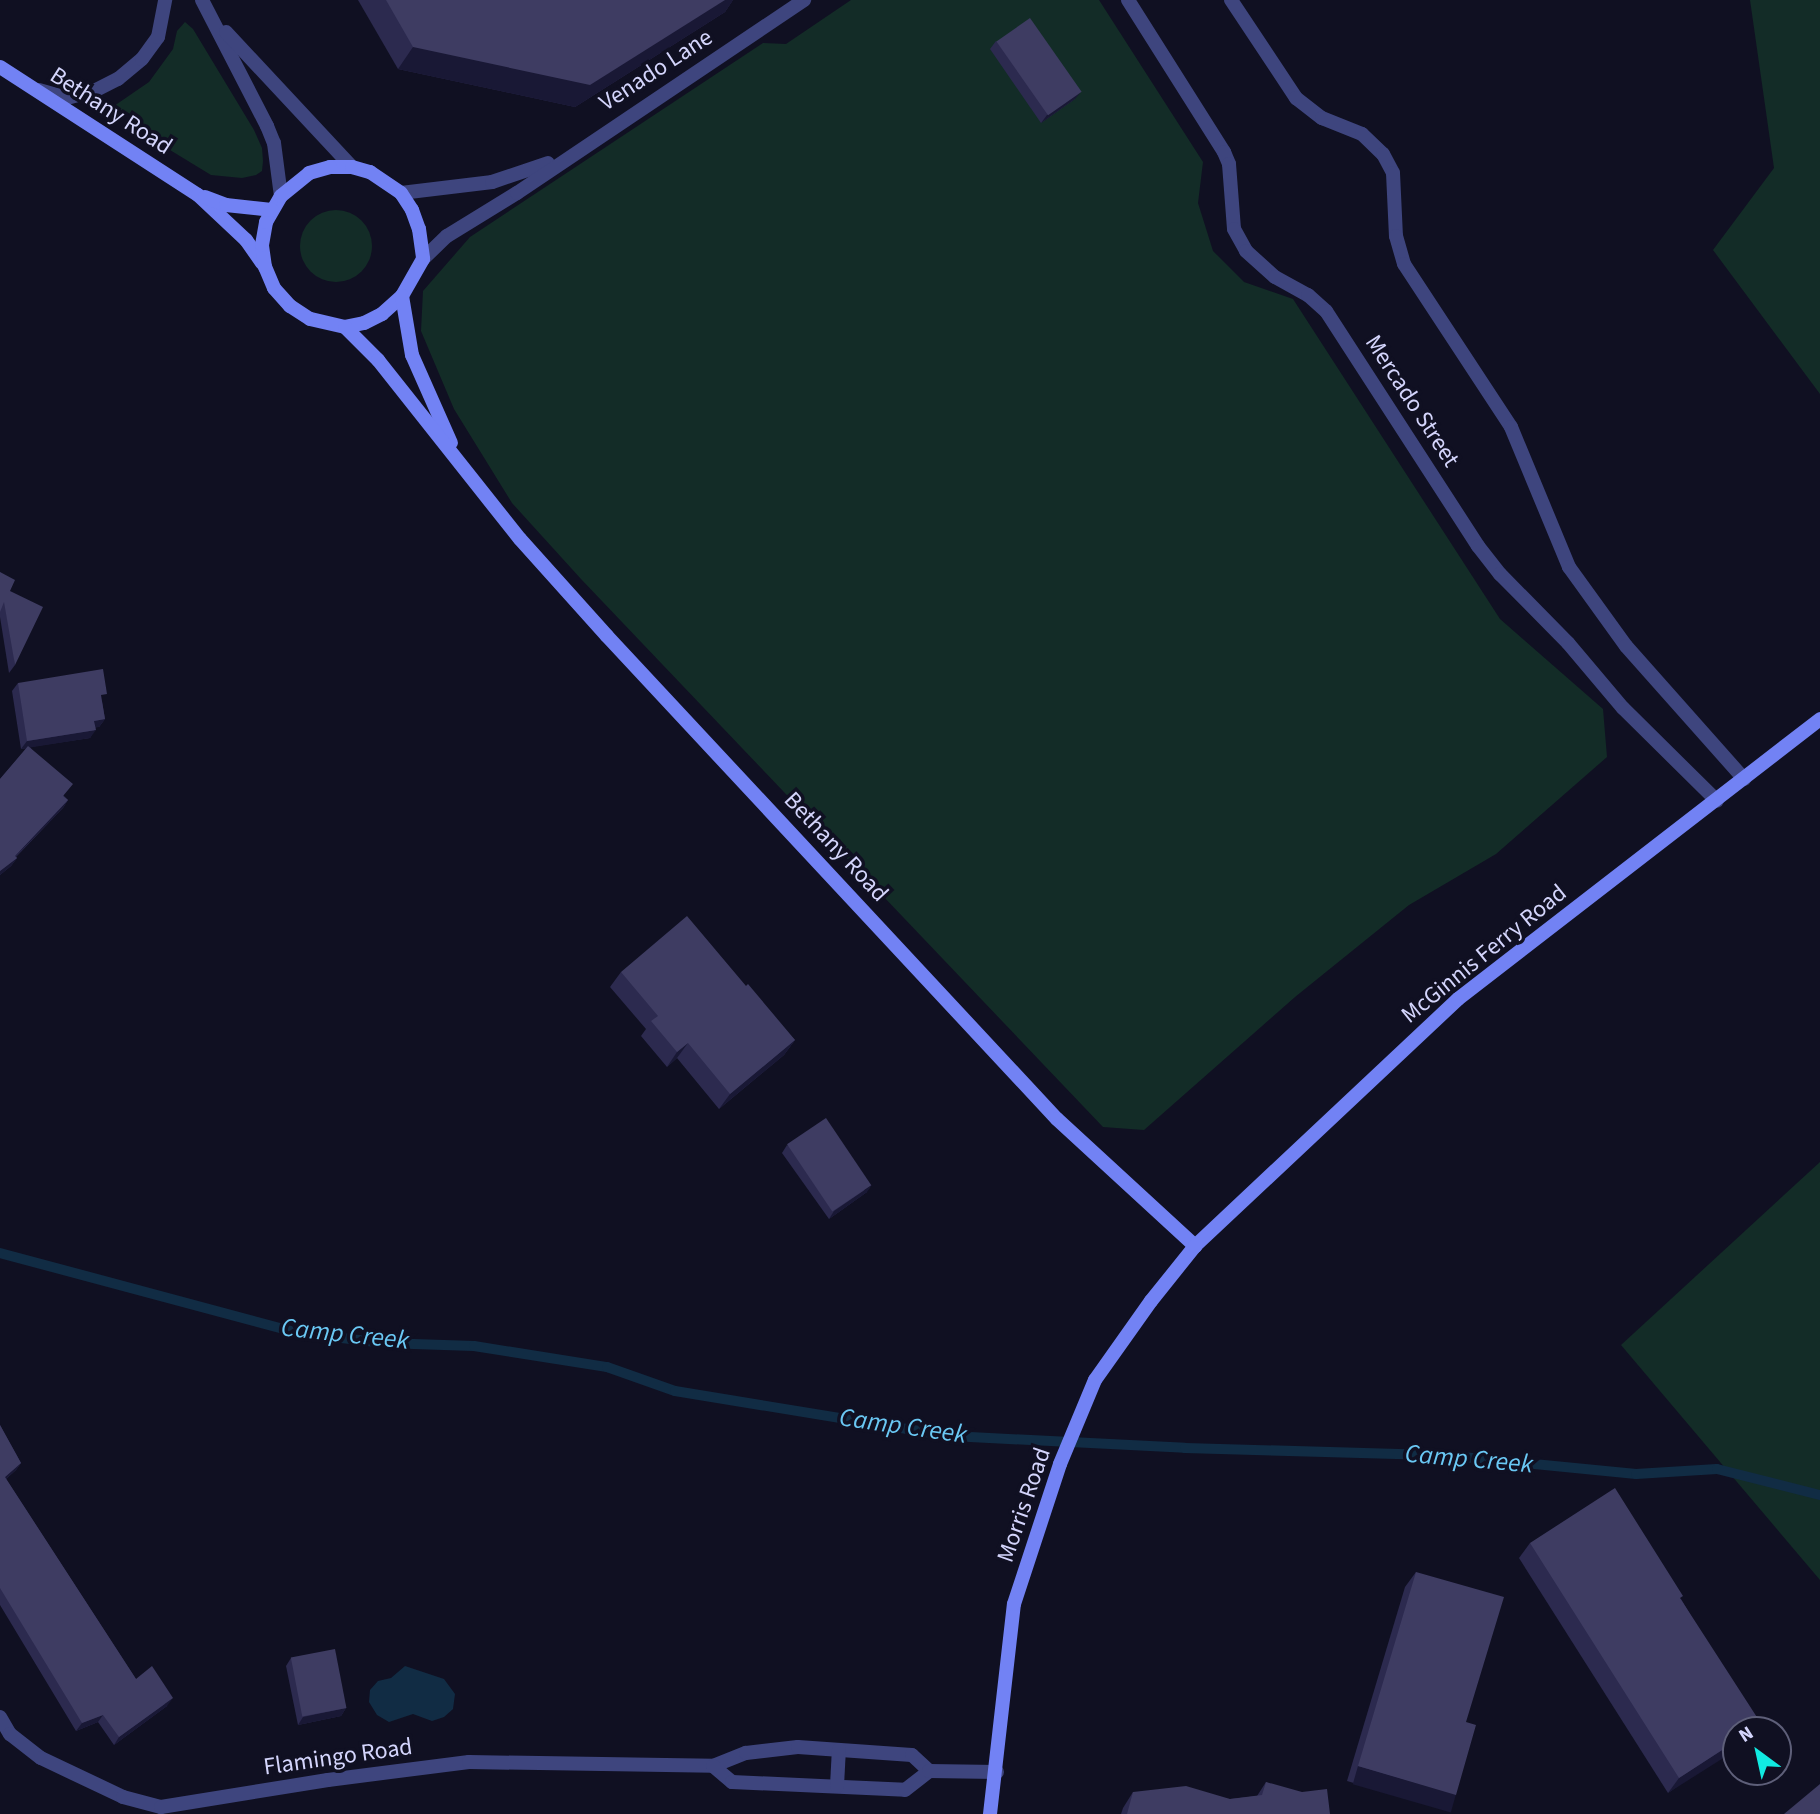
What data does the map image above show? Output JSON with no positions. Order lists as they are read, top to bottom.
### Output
{
  "streets": {
    "street": [
      "Venado Lane",
      "Bethany Road",
      "Mercado Street",
      "McGinnis Ferry Road",
      "Morris Road",
      "Flamingo Road"
    ]
  },
  "crossings": [
    ["Venado Lane", "Bethany Road"],
    ["Bethany Road", "McGinnis Ferry Road"],
    ["Bethany Road", "Morris Road"],
    ["Mercado Street", "McGinnis Ferry Road"],
    ["McGinnis Ferry Road", "Morris Road"],
    ["Morris Road", "Flamingo Road"]
  ],
  "water": ["Camp Creek"],
  "north": "top left"
}
